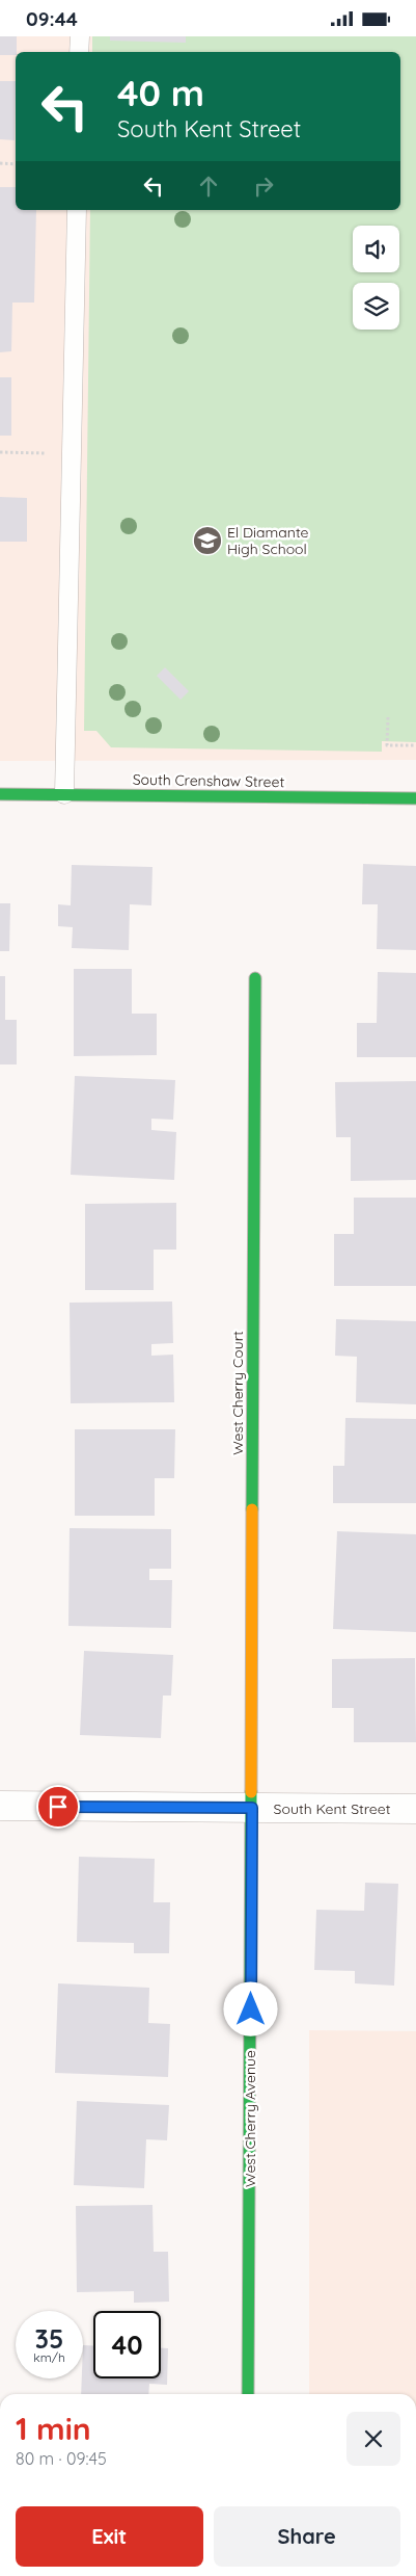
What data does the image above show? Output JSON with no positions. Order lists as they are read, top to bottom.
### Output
{
  "streets": {
    "street": [
      "South Crenshaw Street",
      "West Cherry Court",
      "South Kent Street",
      "West Cherry Avenue"
    ]
  },
  "crossings": [
    ["West Cherry Court", "South Kent Street"],
    ["West Cherry Court", "West Cherry Avenue"],
    ["South Kent Street", "West Cherry Avenue"]
  ],
  "places": {
    "school or university": ["El Diamante High School"]
  },
  "page": {
    "status": "09:44",
    "turn": ["40 m", "South Kent Street"],
    "speed": "35 km/h",
    "limit": "40",
    "heading": ["1 min", "80 m · 09:45"],
    "buttons": ["Exit", "Share"]
  }
}
